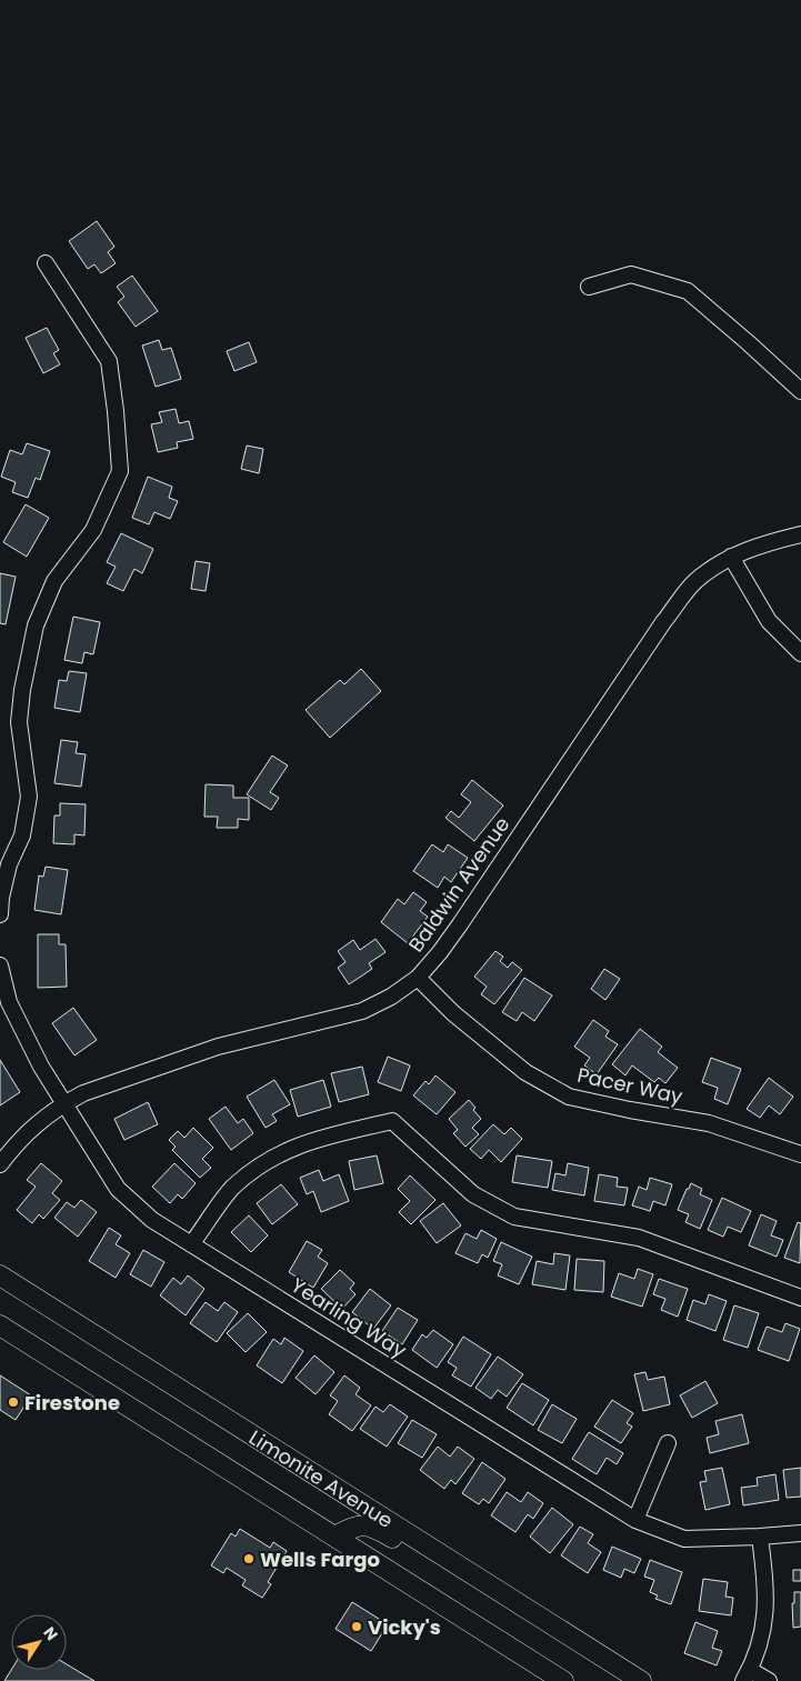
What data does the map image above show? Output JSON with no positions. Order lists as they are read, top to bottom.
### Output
{
  "streets": {
    "main road": ["Limonite Avenue"],
    "street": ["Baldwin Avenue", "Pacer Way", "Yearling Way"]
  },
  "crossings": [
    ["Baldwin Avenue", "Pacer Way"],
    ["Baldwin Avenue", "Yearling Way"]
  ],
  "places": ["Firestone", "Wells Fargo", "Vicky's"],
  "north": "top right"
}
